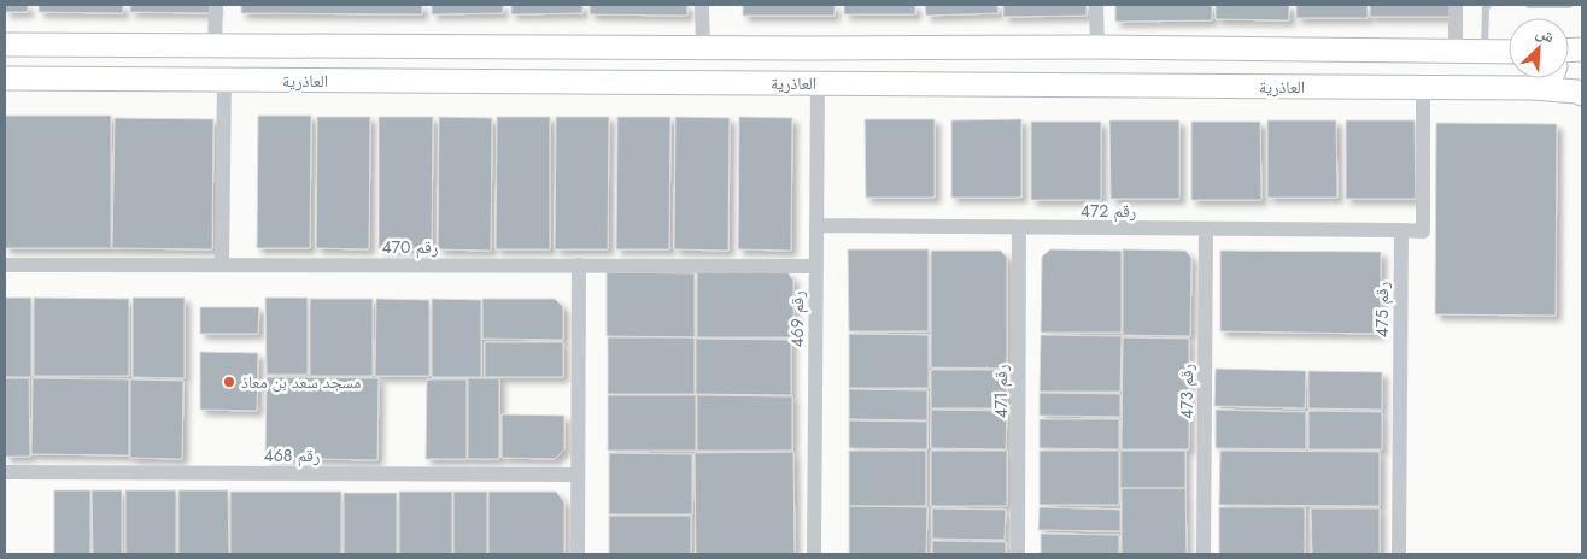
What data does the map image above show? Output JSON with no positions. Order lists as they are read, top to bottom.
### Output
{
  "streets": {
    "street": [
      "العاذرية",
      "رقم 472",
      "رقم 470",
      "رقم 475",
      "رقم 469",
      "رقم 471",
      "رقم 473",
      "رقم 468"
    ]
  },
  "crossings": [
    ["العاذرية", "رقم 469"],
    ["رقم 472", "رقم 475"],
    ["رقم 472", "رقم 469"],
    ["رقم 472", "رقم 471"],
    ["رقم 472", "رقم 473"],
    ["رقم 470", "رقم 469"]
  ],
  "places": ["مسجد سعد بن معاذ"],
  "north": "top right"
}
